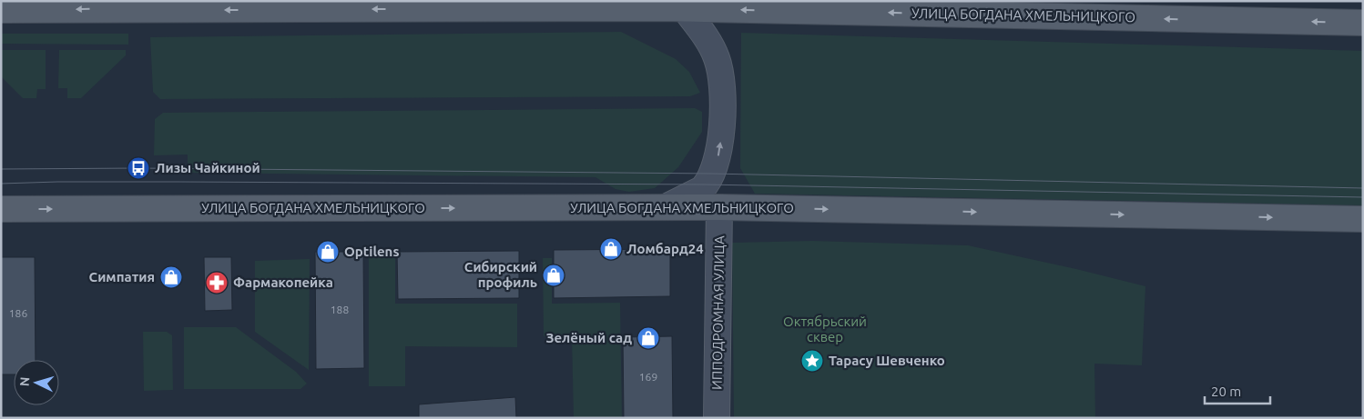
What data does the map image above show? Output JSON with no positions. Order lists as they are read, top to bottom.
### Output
{
  "streets": {
    "main road": ["УЛИЦА БОГДАНА ХМЕЛЬНИЦКОГО", "ИППОДРОМНАЯ УЛИЦА"]
  },
  "crossings": [
    ["УЛИЦА БОГДАНА ХМЕЛЬНИЦКОГО", "ИППОДРОМНАЯ УЛИЦА"]
  ],
  "parks": ["Октябрьский сквер"],
  "places": {
    "bus stop": ["Лизы Чайкиной"],
    "shop": [
      "Ломбард24",
      "Optilens",
      "Сибирский профиль",
      "Симпатия",
      "Зелёный сад"
    ],
    "pharmacy": ["Фармакопейка"],
    "place": ["Тарасу Шевченко"]
  },
  "house_numbers": ["188", "186", "169"],
  "scale_bar": "20 m",
  "north": "left"
}
